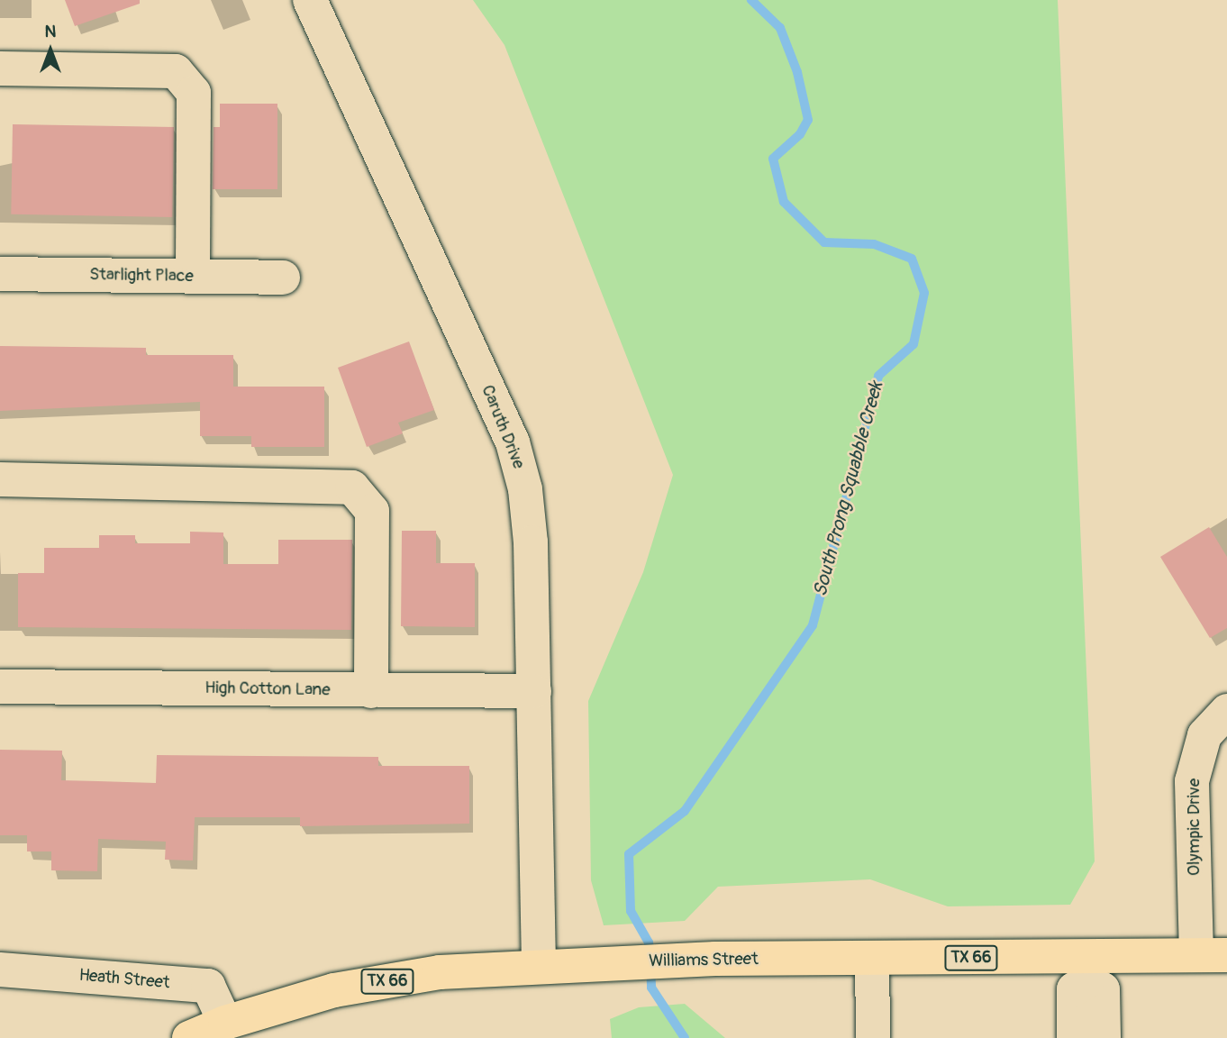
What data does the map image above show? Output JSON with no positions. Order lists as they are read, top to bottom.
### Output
{
  "streets": {
    "main road": ["TX 66", "Williams Street"],
    "street": [
      "Starlight Place",
      "Caruth Drive",
      "High Cotton Lane",
      "Olympic Drive",
      "Heath Street"
    ]
  },
  "crossings": [
    ["Caruth Drive", "High Cotton Lane"],
    ["Caruth Drive", "Williams Street"],
    ["Olympic Drive", "Williams Street"],
    ["Williams Street", "Heath Street"]
  ],
  "water": ["South Prong Squabble Creek"],
  "north": "top"
}
